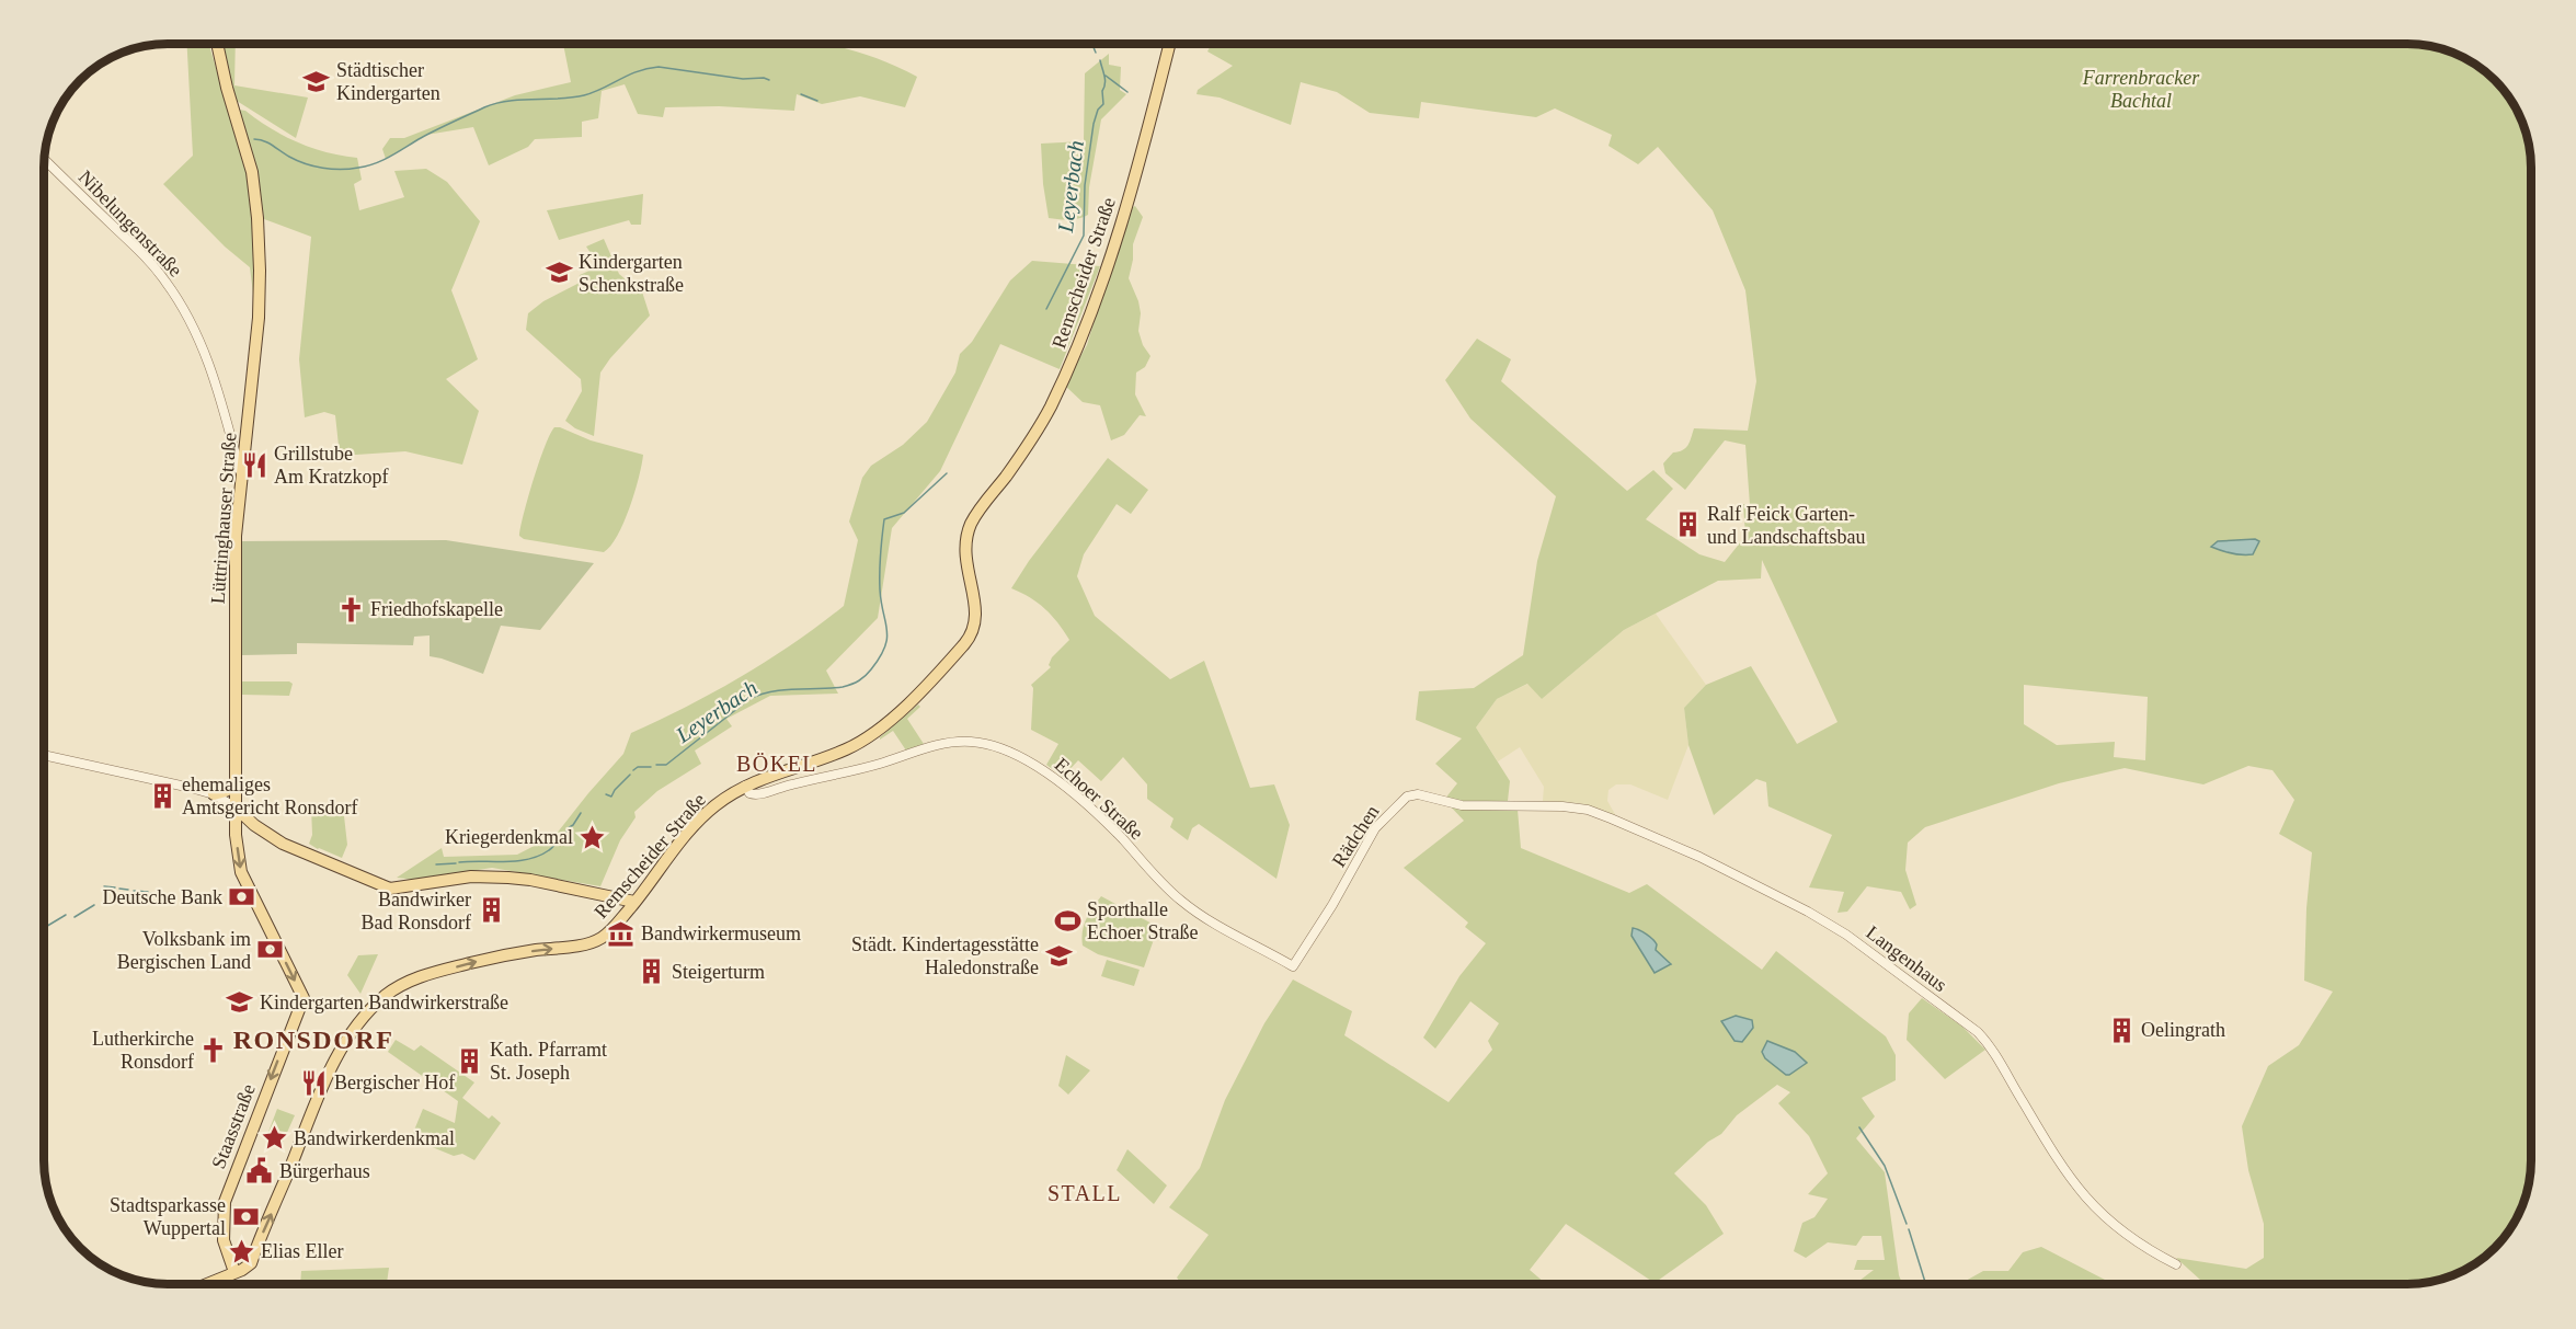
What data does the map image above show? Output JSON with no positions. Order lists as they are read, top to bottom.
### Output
{
  "streets": {
    "main road": ["Remscheider Straße", "Lüttringhauser Straße", "Staasstraße"],
    "street": [
      "Nibelungenstraße",
      "Echoer Straße",
      "Rädchen",
      "Langenhaus"
    ]
  },
  "crossings": [
    ["Nibelungenstraße", "Lüttringhauser Straße"],
    ["Remscheider Straße", "Echoer Straße"],
    ["Remscheider Straße", "Staasstraße"],
    ["Lüttringhauser Straße", "Staasstraße"],
    ["Echoer Straße", "Rädchen"],
    ["Rädchen", "Langenhaus"]
  ],
  "one_way": ["Staasstraße"],
  "districts": ["BÖKEL", "RONSDORF", "STALL"],
  "water": ["Leyerbach"],
  "parks": ["Farrenbracker Bachtal"],
  "places": {
    "school or university": [
      "Städtischer Kindergarten",
      "Kindergarten Schenkstraße",
      "Städt. Kindertagesstätte Haledonstraße",
      "Kindergarten Bandwirkerstraße"
    ],
    "restaurant": ["Grillstube Am Kratzkopf", "Bergischer Hof"],
    "building": [
      "Ralf Feick Garten- und Landschaftsbau",
      "ehemaliges Amtsgericht Ronsdorf",
      "Bandwirker Bad Ronsdorf",
      "Steigerturm",
      "Oelingrath",
      "Kath. Pfarramt St. Joseph"
    ],
    "church": ["Friedhofskapelle", "Lutherkirche Ronsdorf"],
    "place": ["Kriegerdenkmal", "Bandwirkerdenkmal", "Elias Eller"],
    "bank": ["Deutsche Bank", "Volksbank im Bergischen Land", "Stadtsparkasse Wuppertal"],
    "sports": ["Sporthalle Echoer Straße"],
    "museum": ["Bandwirkermuseum"],
    "public building": ["Bürgerhaus"]
  }
}
